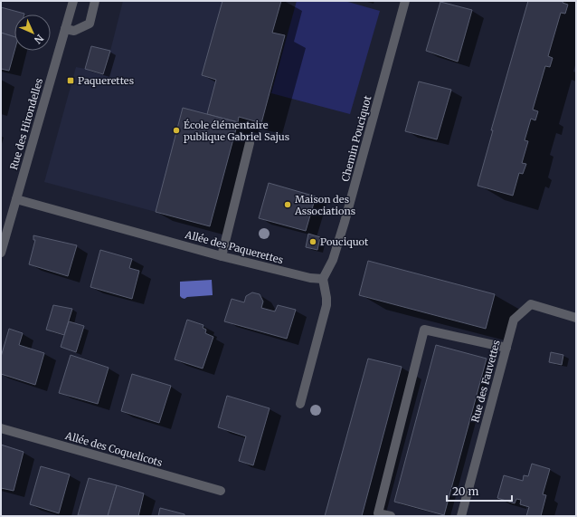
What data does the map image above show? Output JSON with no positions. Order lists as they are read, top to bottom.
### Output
{
  "streets": {
    "street": [
      "Rue des Hirondelles",
      "Chemin Pouciquot",
      "Allée des Paquerettes",
      "Rue des Fauvettes",
      "Allée des Coquelicots"
    ]
  },
  "crossings": [
    ["Rue des Hirondelles", "Allée des Paquerettes"],
    ["Chemin Pouciquot", "Allée des Paquerettes"]
  ],
  "places": {
    "transit": ["Paquerettes"],
    "other": ["École élémentaire publique Gabriel Sajus", "Maison des Associations", "Pouciquot"]
  },
  "scale_bar": "20 m",
  "north": "bottom right"
}
